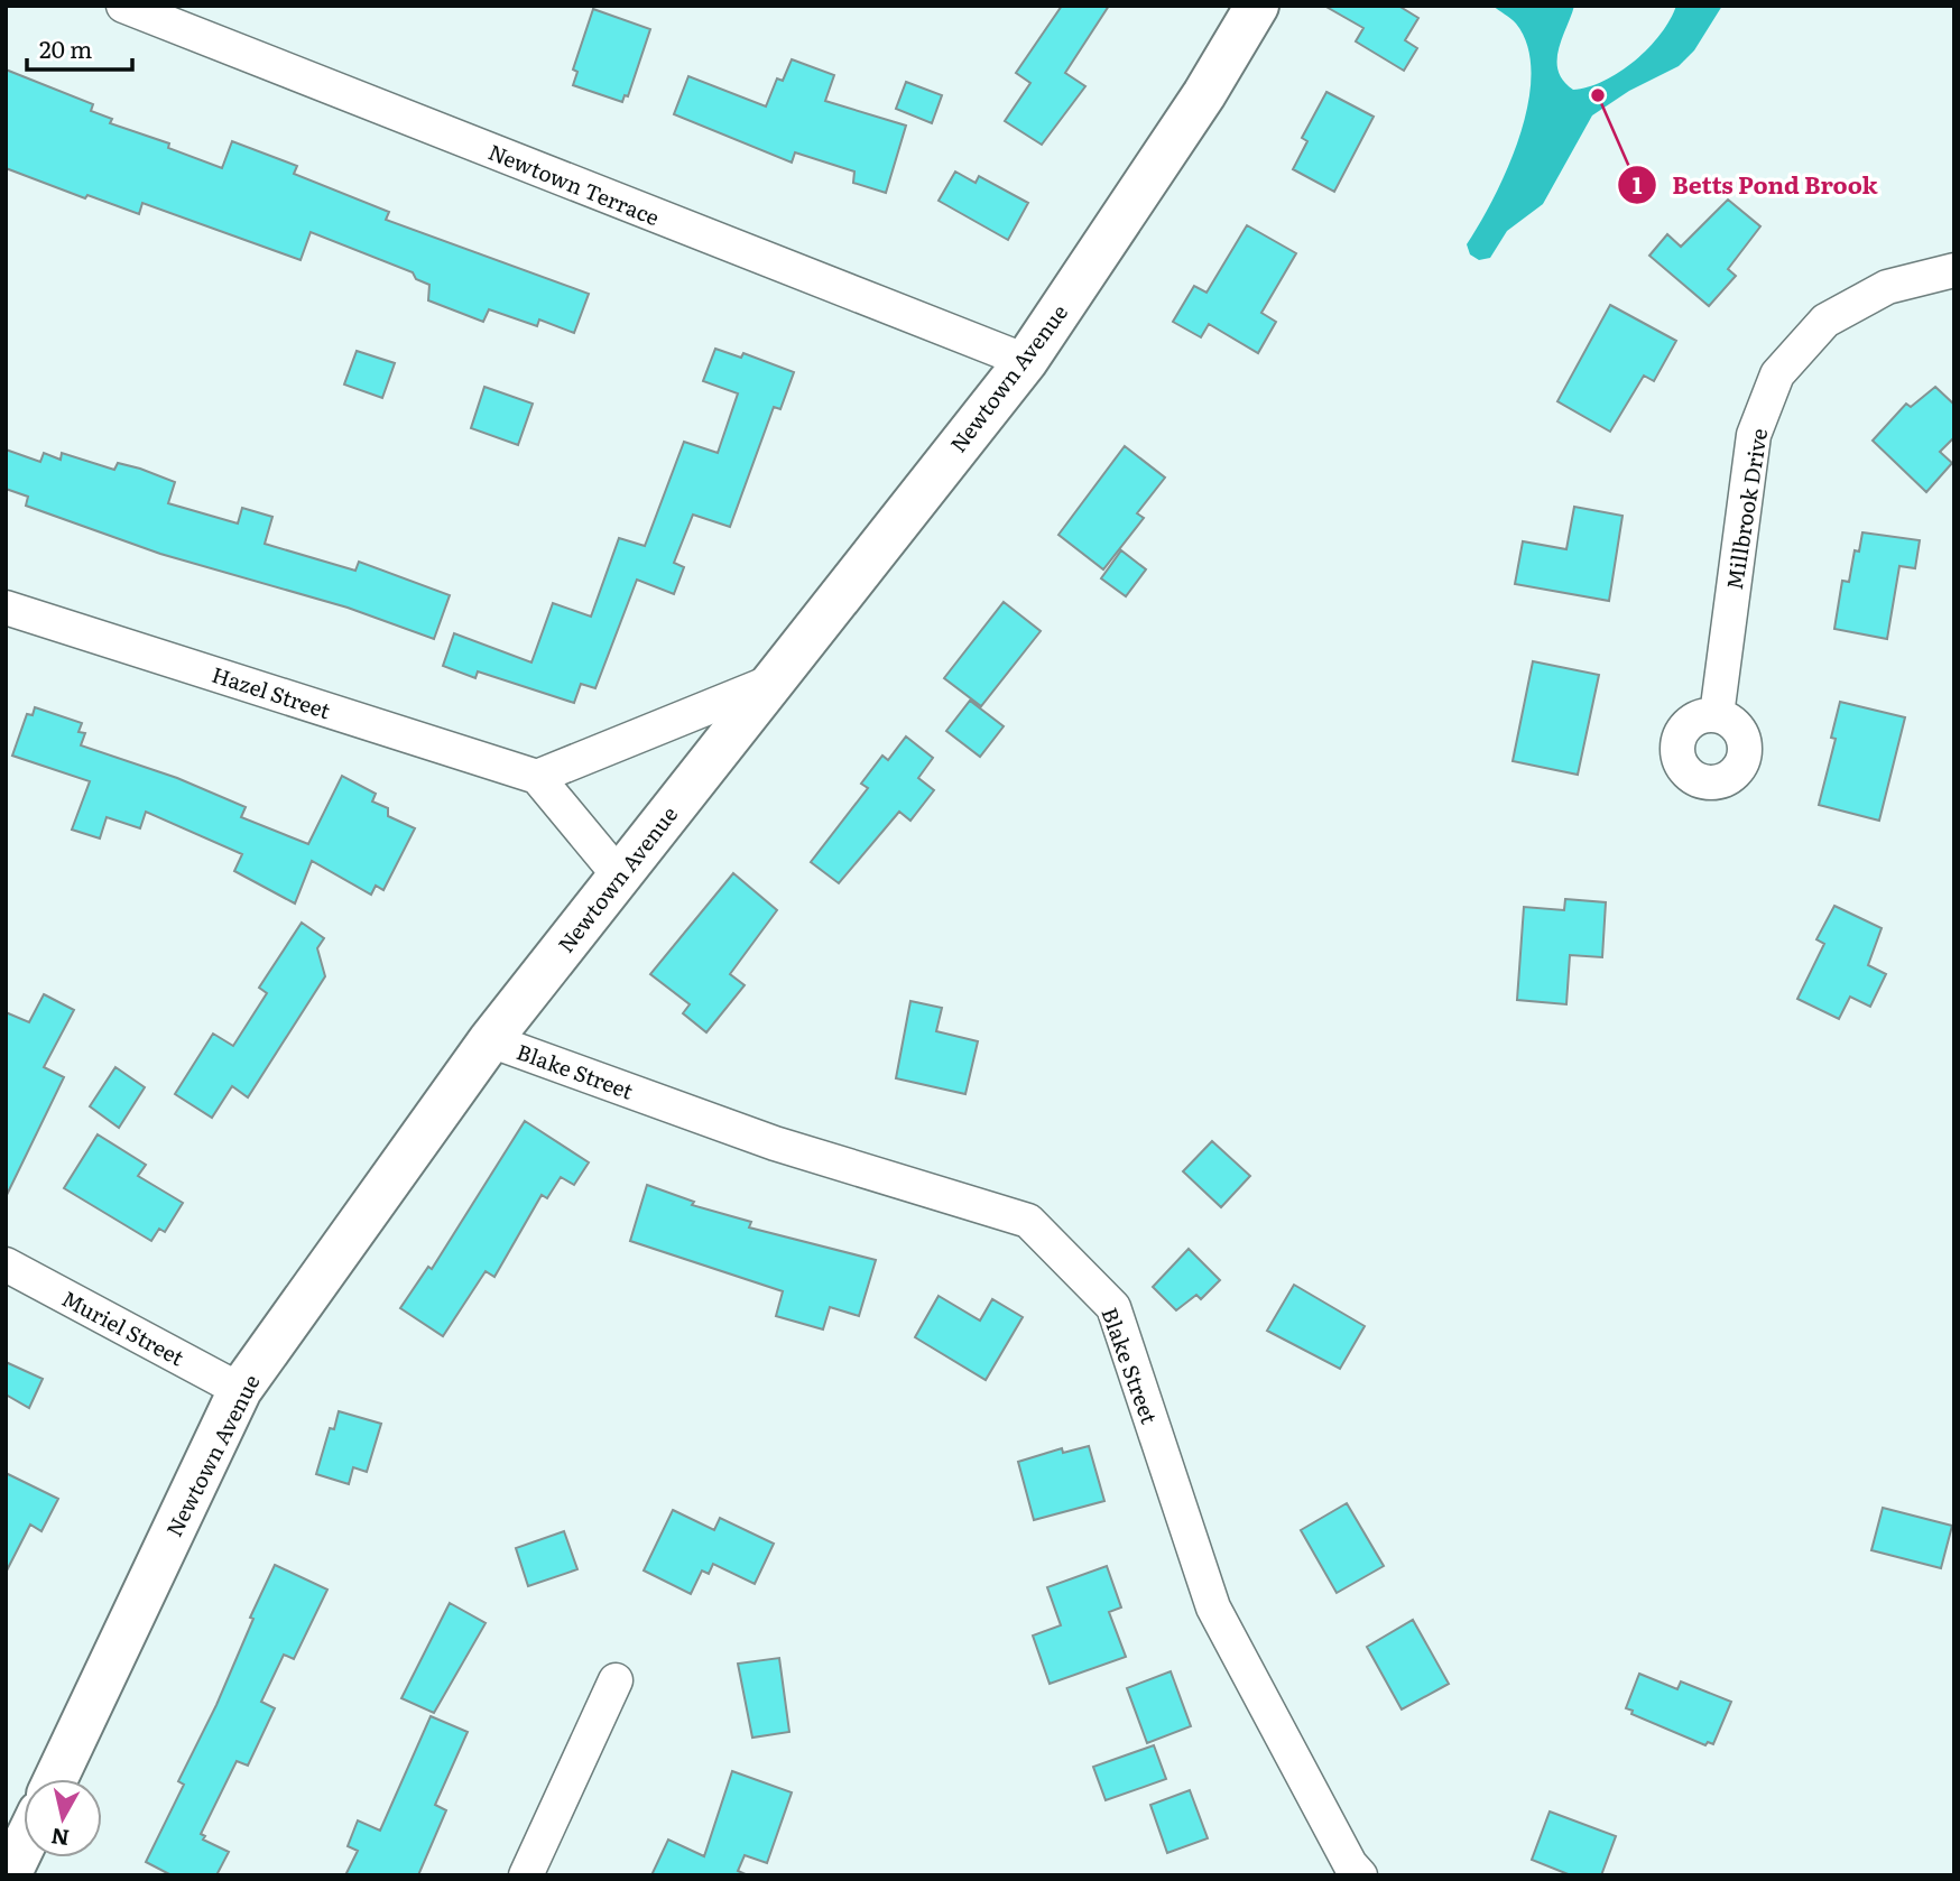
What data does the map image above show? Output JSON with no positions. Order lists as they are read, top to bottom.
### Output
{
  "streets": {
    "main road": ["Newtown Avenue"],
    "street": [
      "Newtown Terrace",
      "Millbrook Drive",
      "Hazel Street",
      "Blake Street",
      "Muriel Street"
    ]
  },
  "crossings": [
    ["Newtown Terrace", "Newtown Avenue"],
    ["Newtown Avenue", "Blake Street"],
    ["Newtown Avenue", "Muriel Street"]
  ],
  "places": ["Betts Pond Brook"],
  "scale_bar": "20 m",
  "north": "bottom"
}
